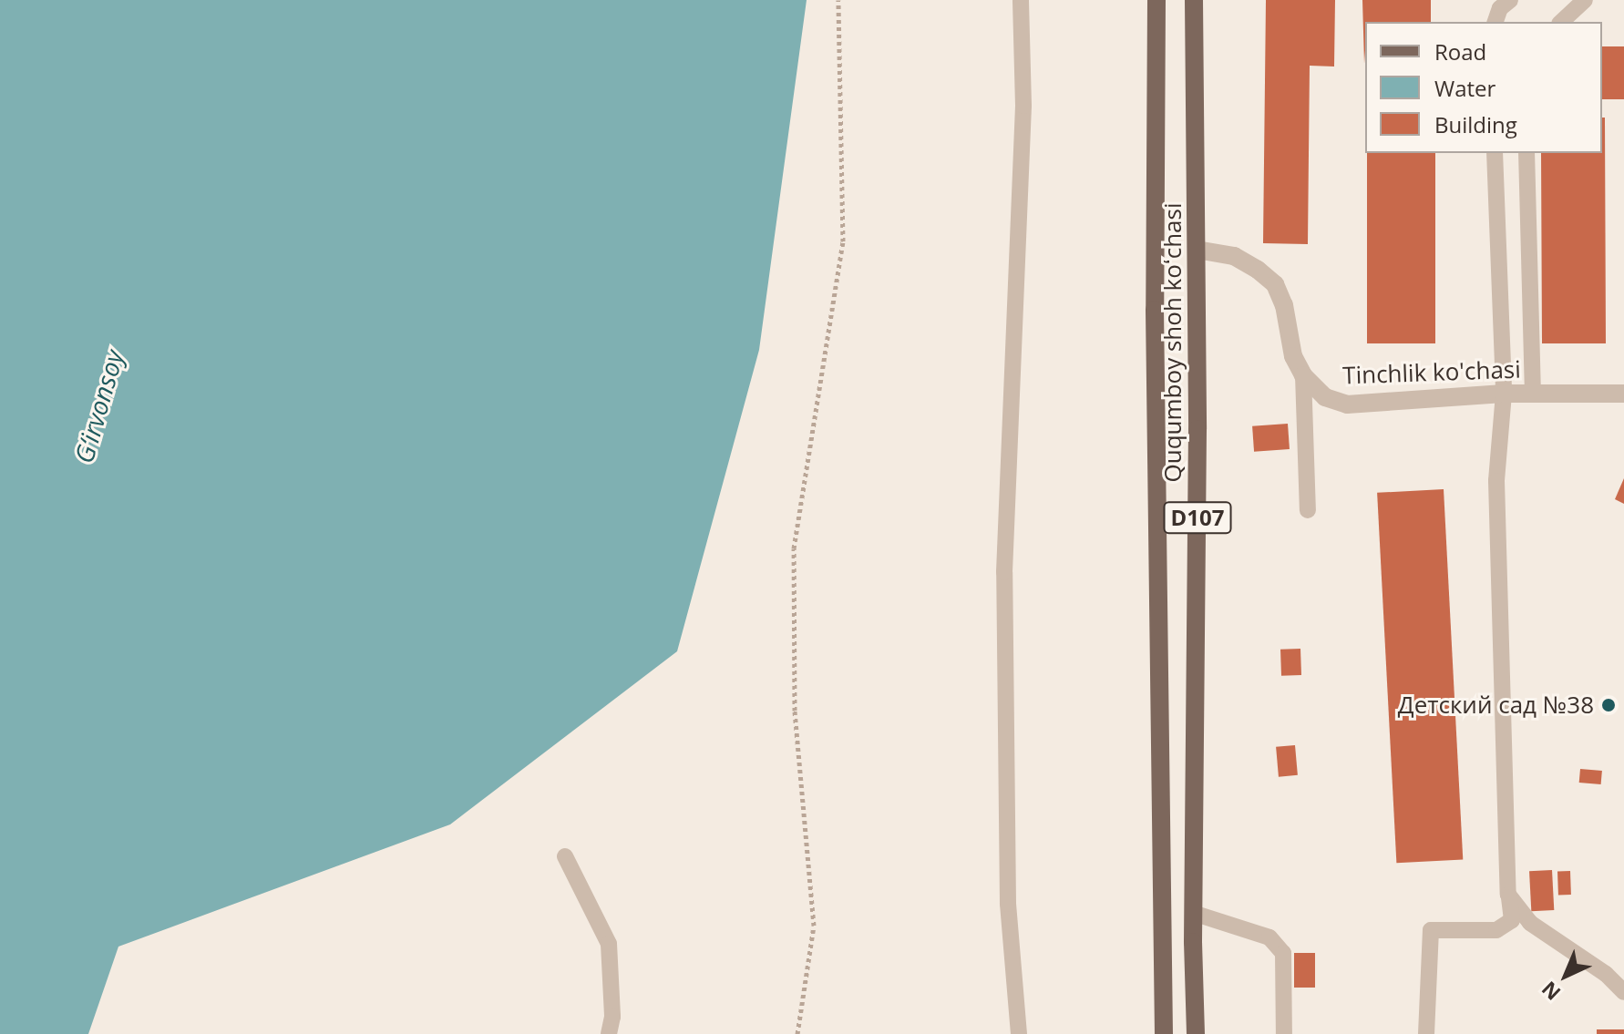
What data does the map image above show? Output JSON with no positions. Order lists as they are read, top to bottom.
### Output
{
  "streets": {
    "main road": ["Ququmboy shoh koʻchasi", "D107"],
    "street": ["Tinchlik ko'chasi"]
  },
  "crossings": [
    ["Ququmboy shoh koʻchasi", "Tinchlik ko'chasi"]
  ],
  "water": ["G‘irvonsoy"],
  "places": ["Детский сад №38"],
  "legend": ["Road", "Water", "Building"],
  "north": "bottom left"
}
